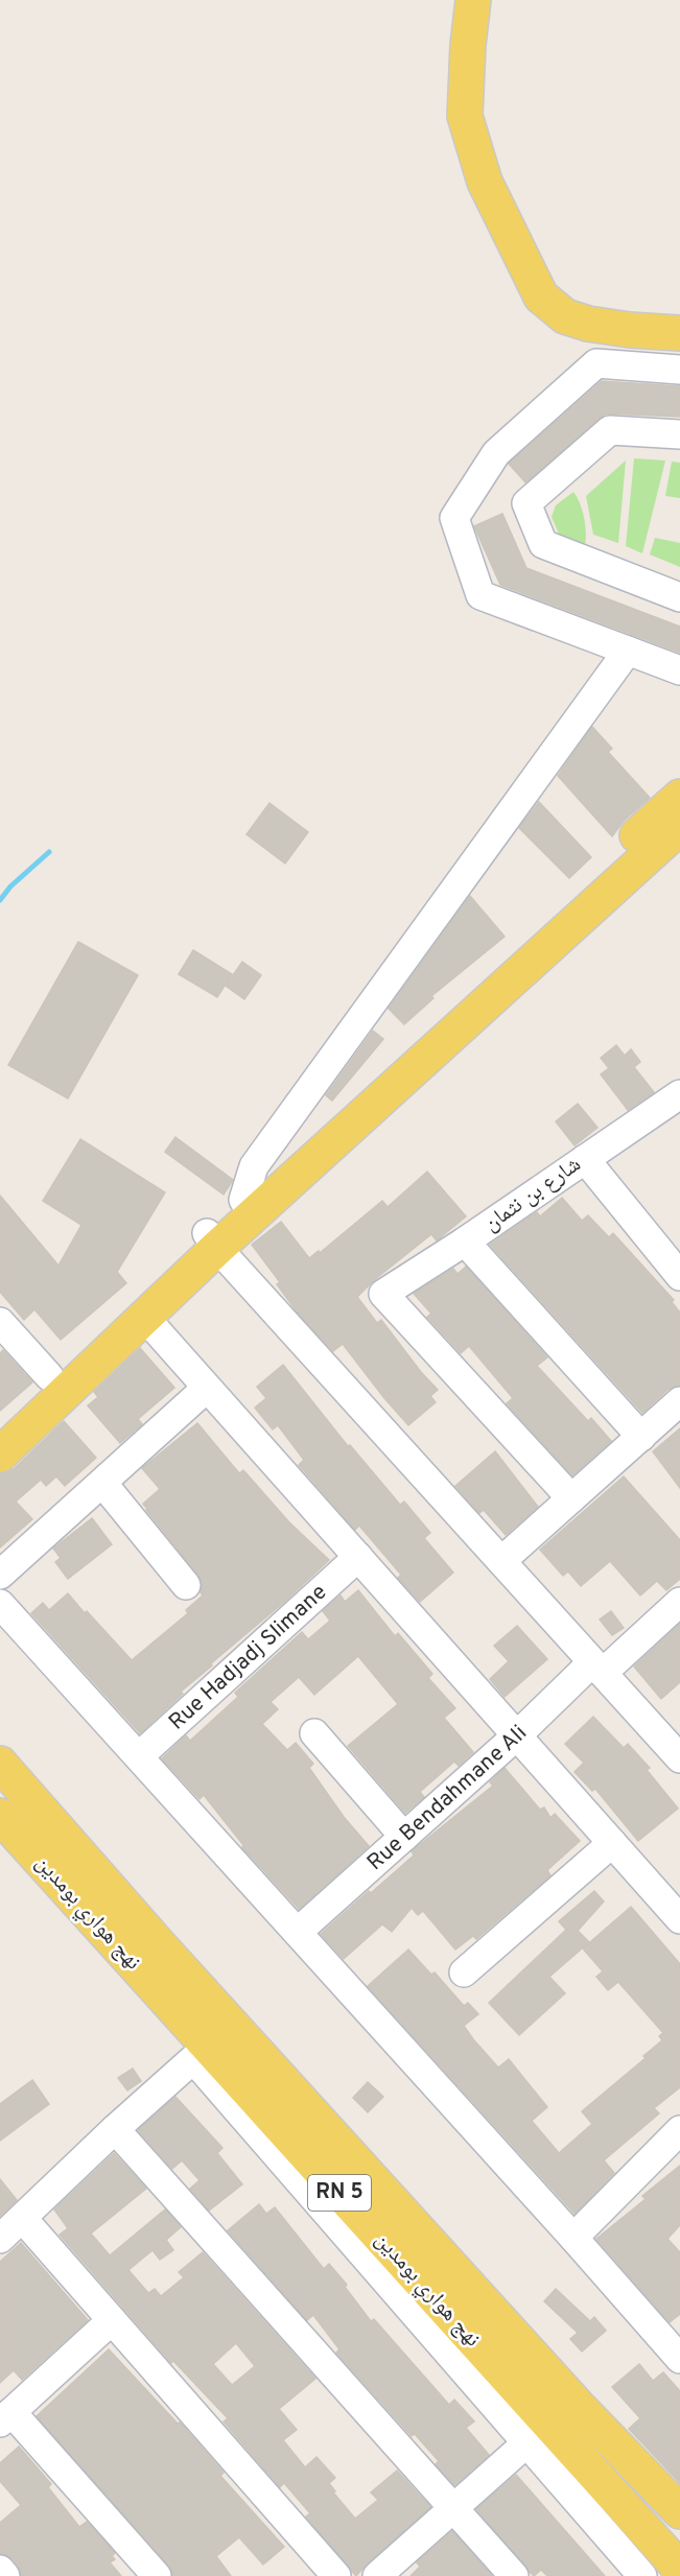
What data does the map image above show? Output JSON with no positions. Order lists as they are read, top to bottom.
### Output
{
  "streets": {
    "main road": ["نهج هواري بومدين", "RN 5"],
    "street": ["شارع بن نثمان", "Rue Hadjadj Slimane", "Rue Bendahmane Ali"]
  }
}
